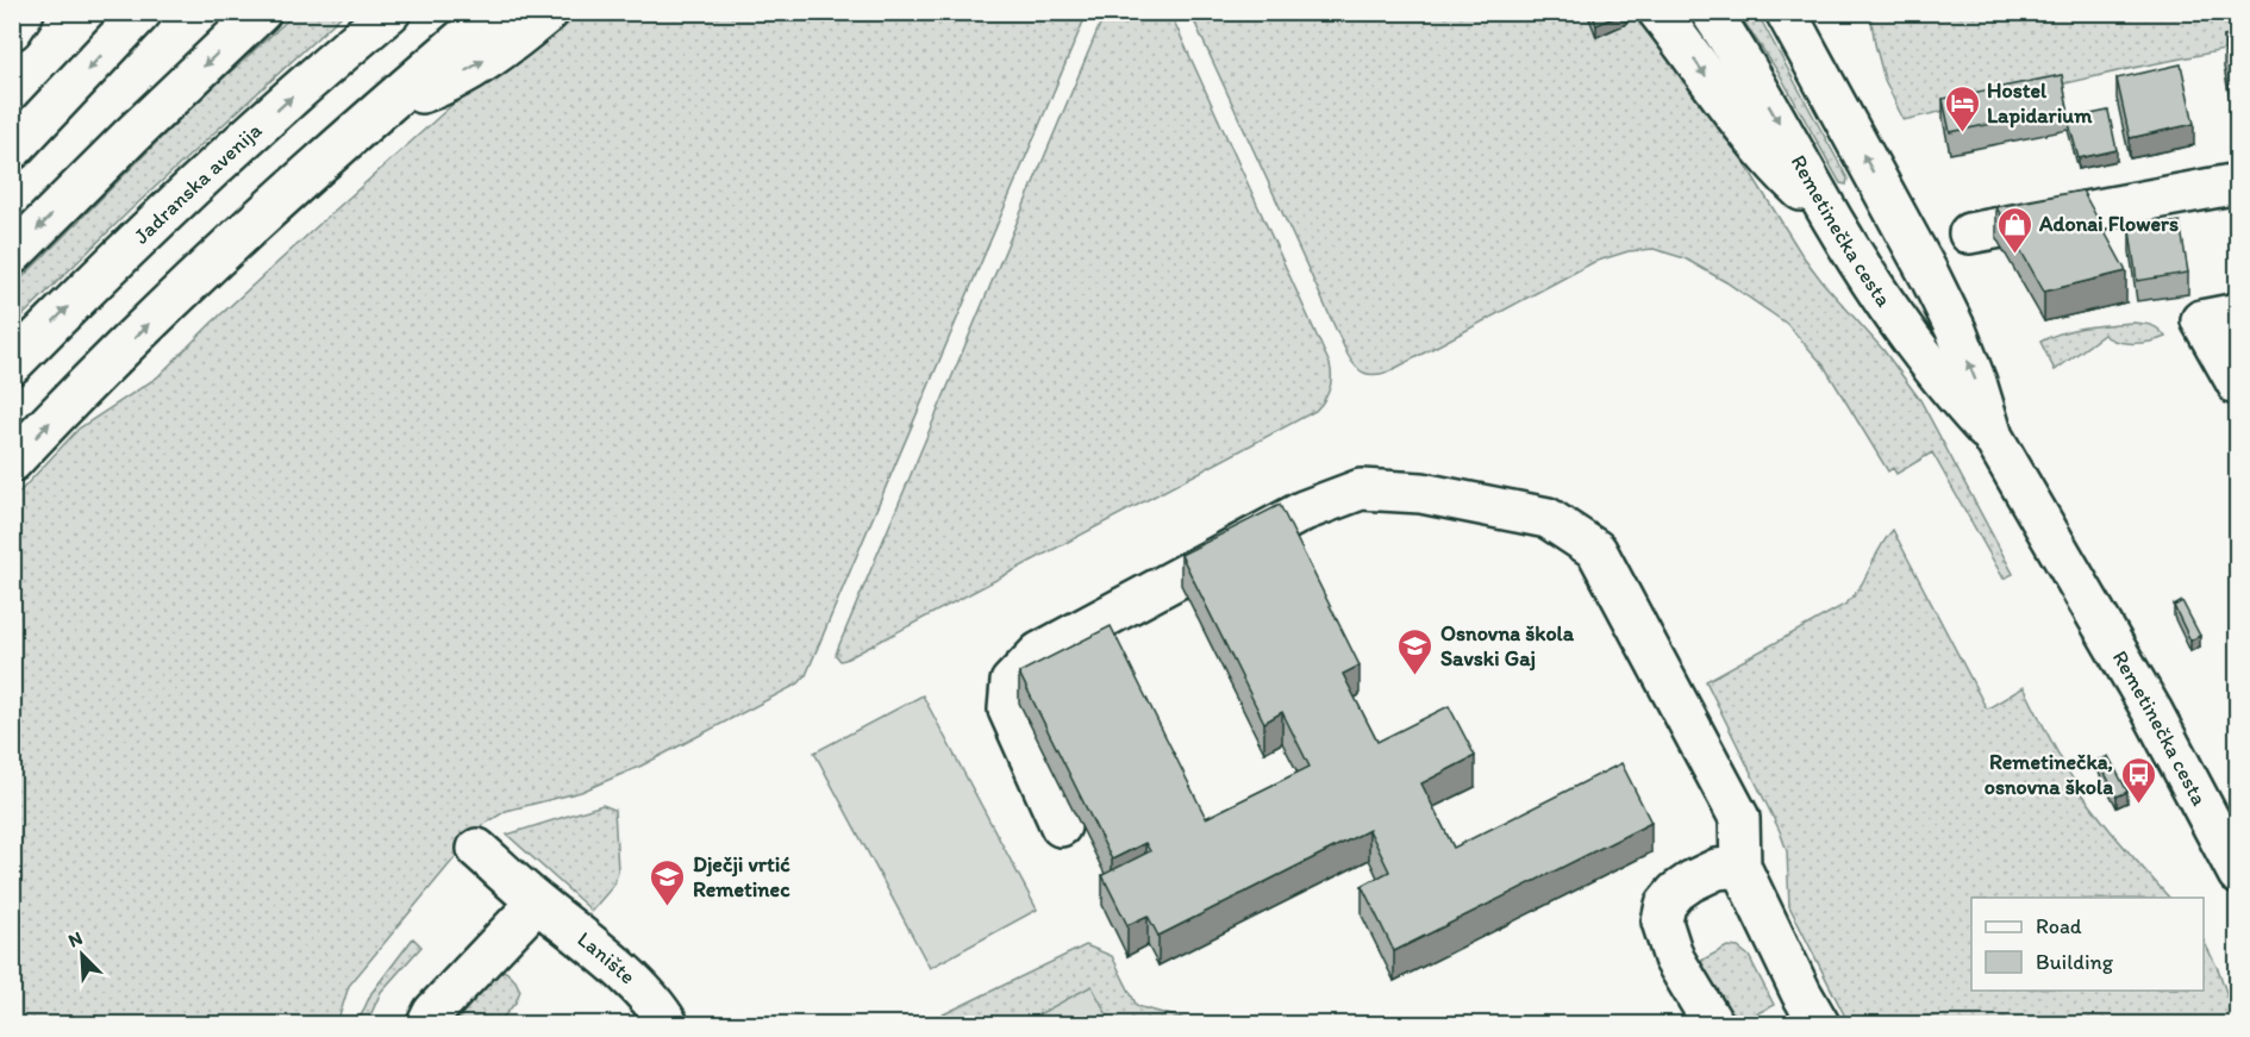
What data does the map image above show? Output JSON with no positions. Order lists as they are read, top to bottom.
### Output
{
  "streets": {
    "main road": ["Jadranska avenija", "Remetinečka cesta", "Lanište"]
  },
  "places": {
    "hotel": ["Hostel Lapidarium"],
    "shop": ["Adonai Flowers"],
    "school or university": ["Osnovna škola Savski Gaj", "Dječji vrtić Remetinec"],
    "bus stop": ["Remetinečka, osnovna škola"]
  },
  "legend": ["Road", "Building"],
  "north": "top left"
}
